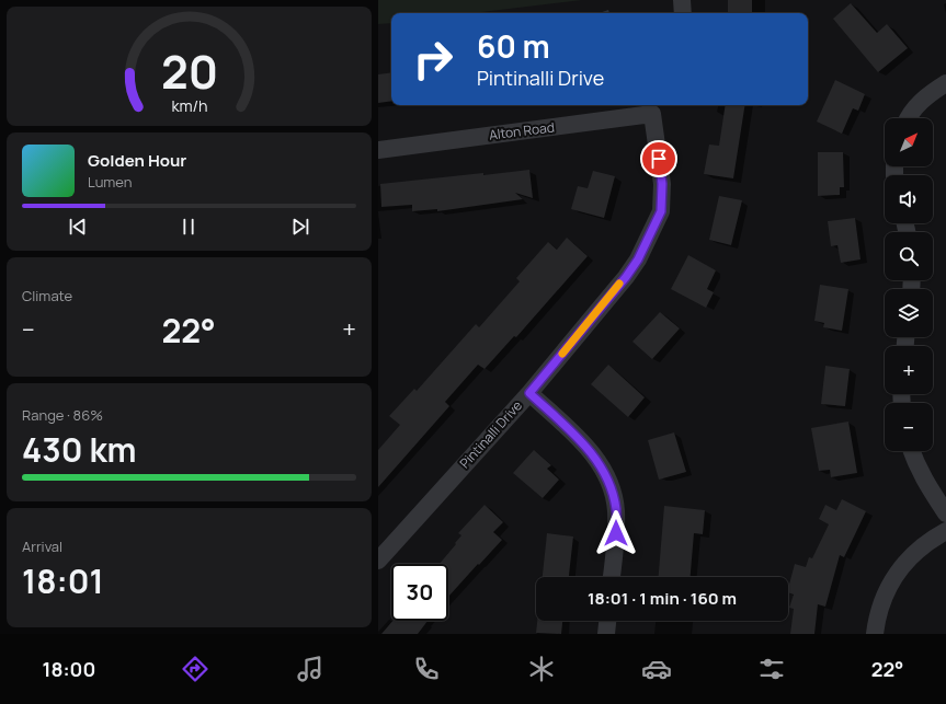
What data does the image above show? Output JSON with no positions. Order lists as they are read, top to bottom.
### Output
{
  "streets": {
    "street": ["Alton Road", "Pintinalli Drive"]
  },
  "crossings": [
    ["Alton Road", "Pintinalli Drive"]
  ],
  "north": "top right",
  "page": {
    "turn": ["60 m", "Pintinalli Drive"],
    "map_buttons": ["+", "−"],
    "song": ["Golden Hour", "Lumen"],
    "tile": [
      "Climate",
      ["Range · 86%", "430 km"],
      ["Arrival", "18:01"]
    ],
    "heat": ["−", "22°", "+"],
    "limit": "30",
    "trip": "18:01 · 1 min · 160 m",
    "tabs": ["18:00", "22°"],
    "gauge": ["20", "km/h"]
  }
}
